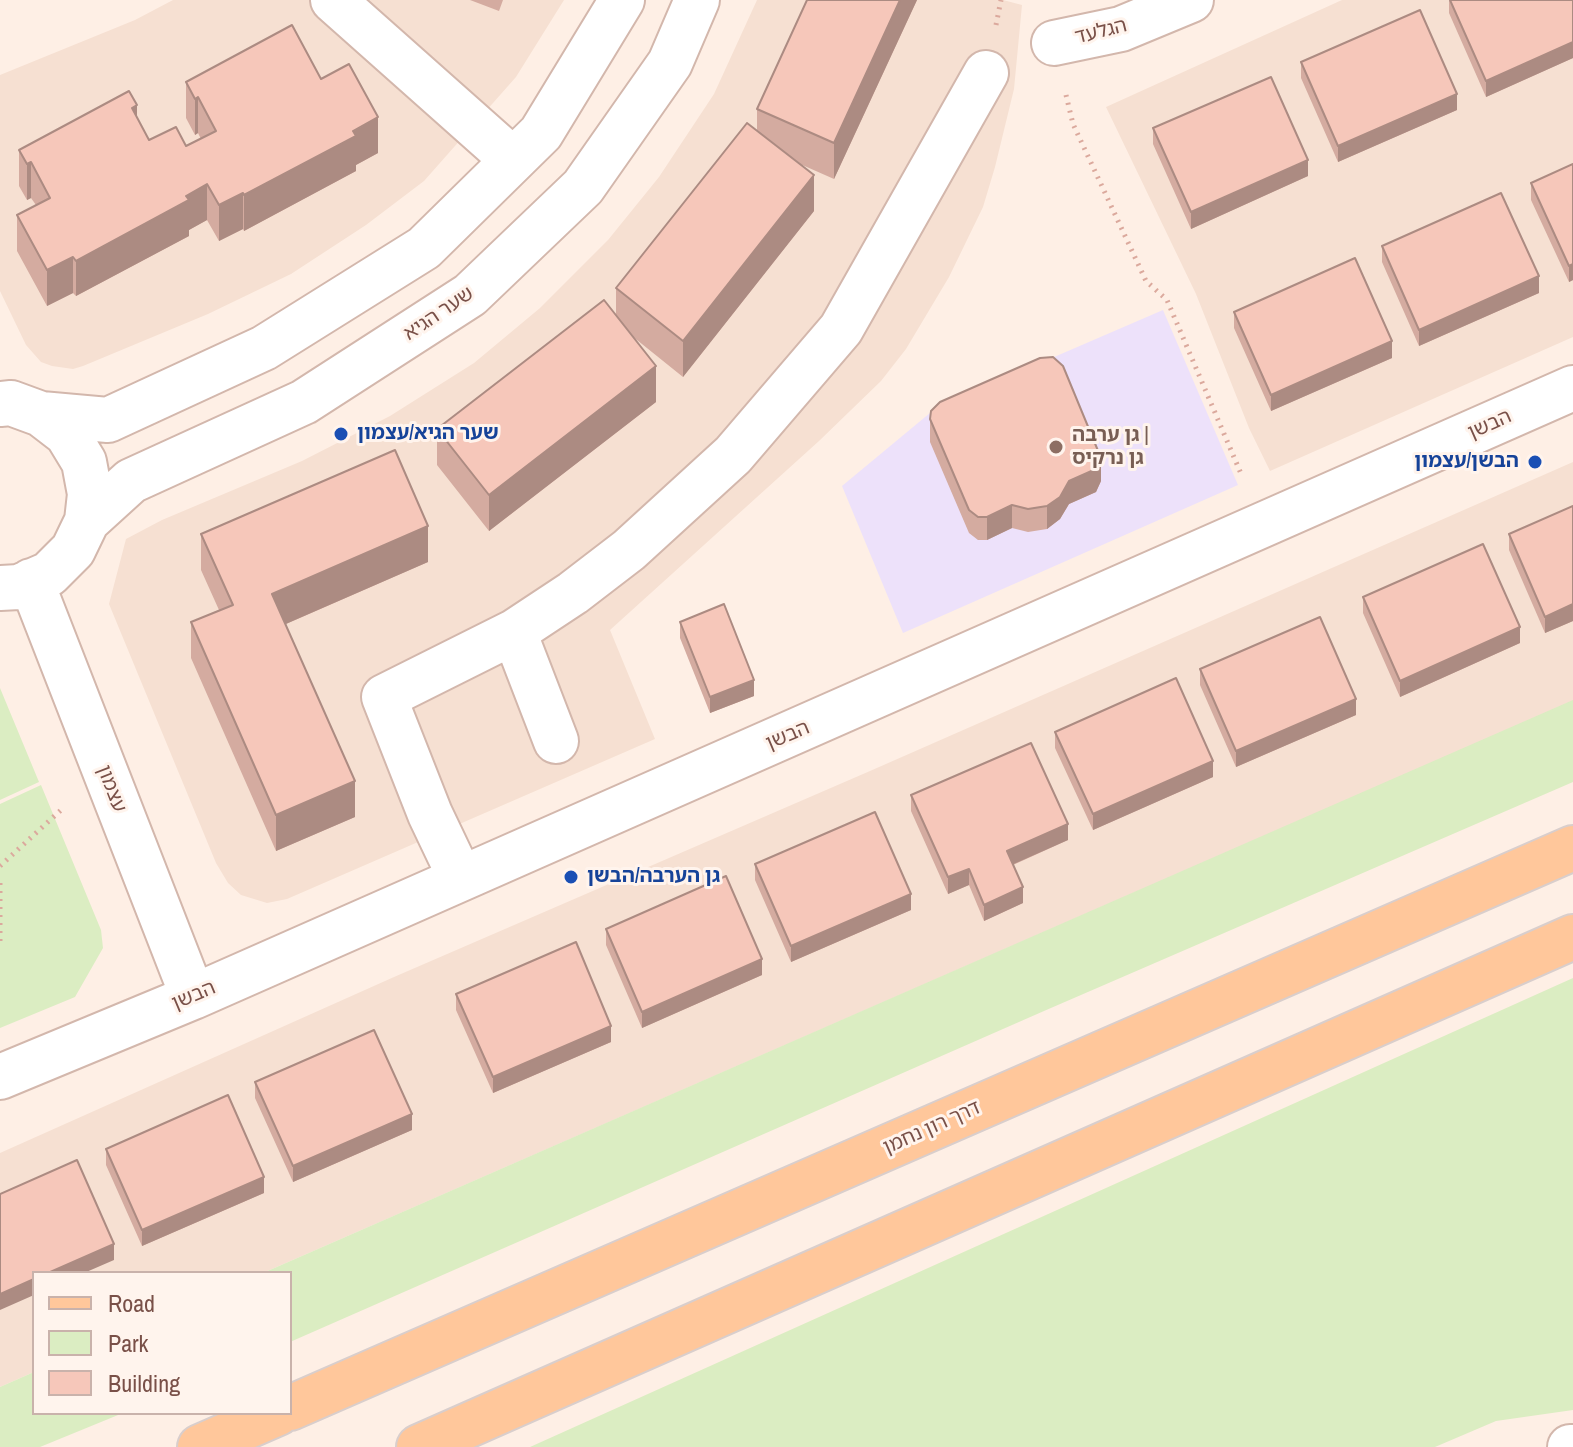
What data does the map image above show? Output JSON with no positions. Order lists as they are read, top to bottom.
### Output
{
  "streets": {
    "main road": ["דרך רון נחמן"],
    "street": [
      "הגלעד",
      "שער הגיא",
      "הבשן",
      "עצמון"
    ]
  },
  "crossings": [
    ["הבשן", "עצמון"]
  ],
  "places": [
    "שער הגיא/עצמון",
    "גן ערבה | גן נרקיס",
    "הבשן/עצמון",
    "גן הערבה/הבשן"
  ],
  "legend": ["Road", "Park", "Building"]
}
